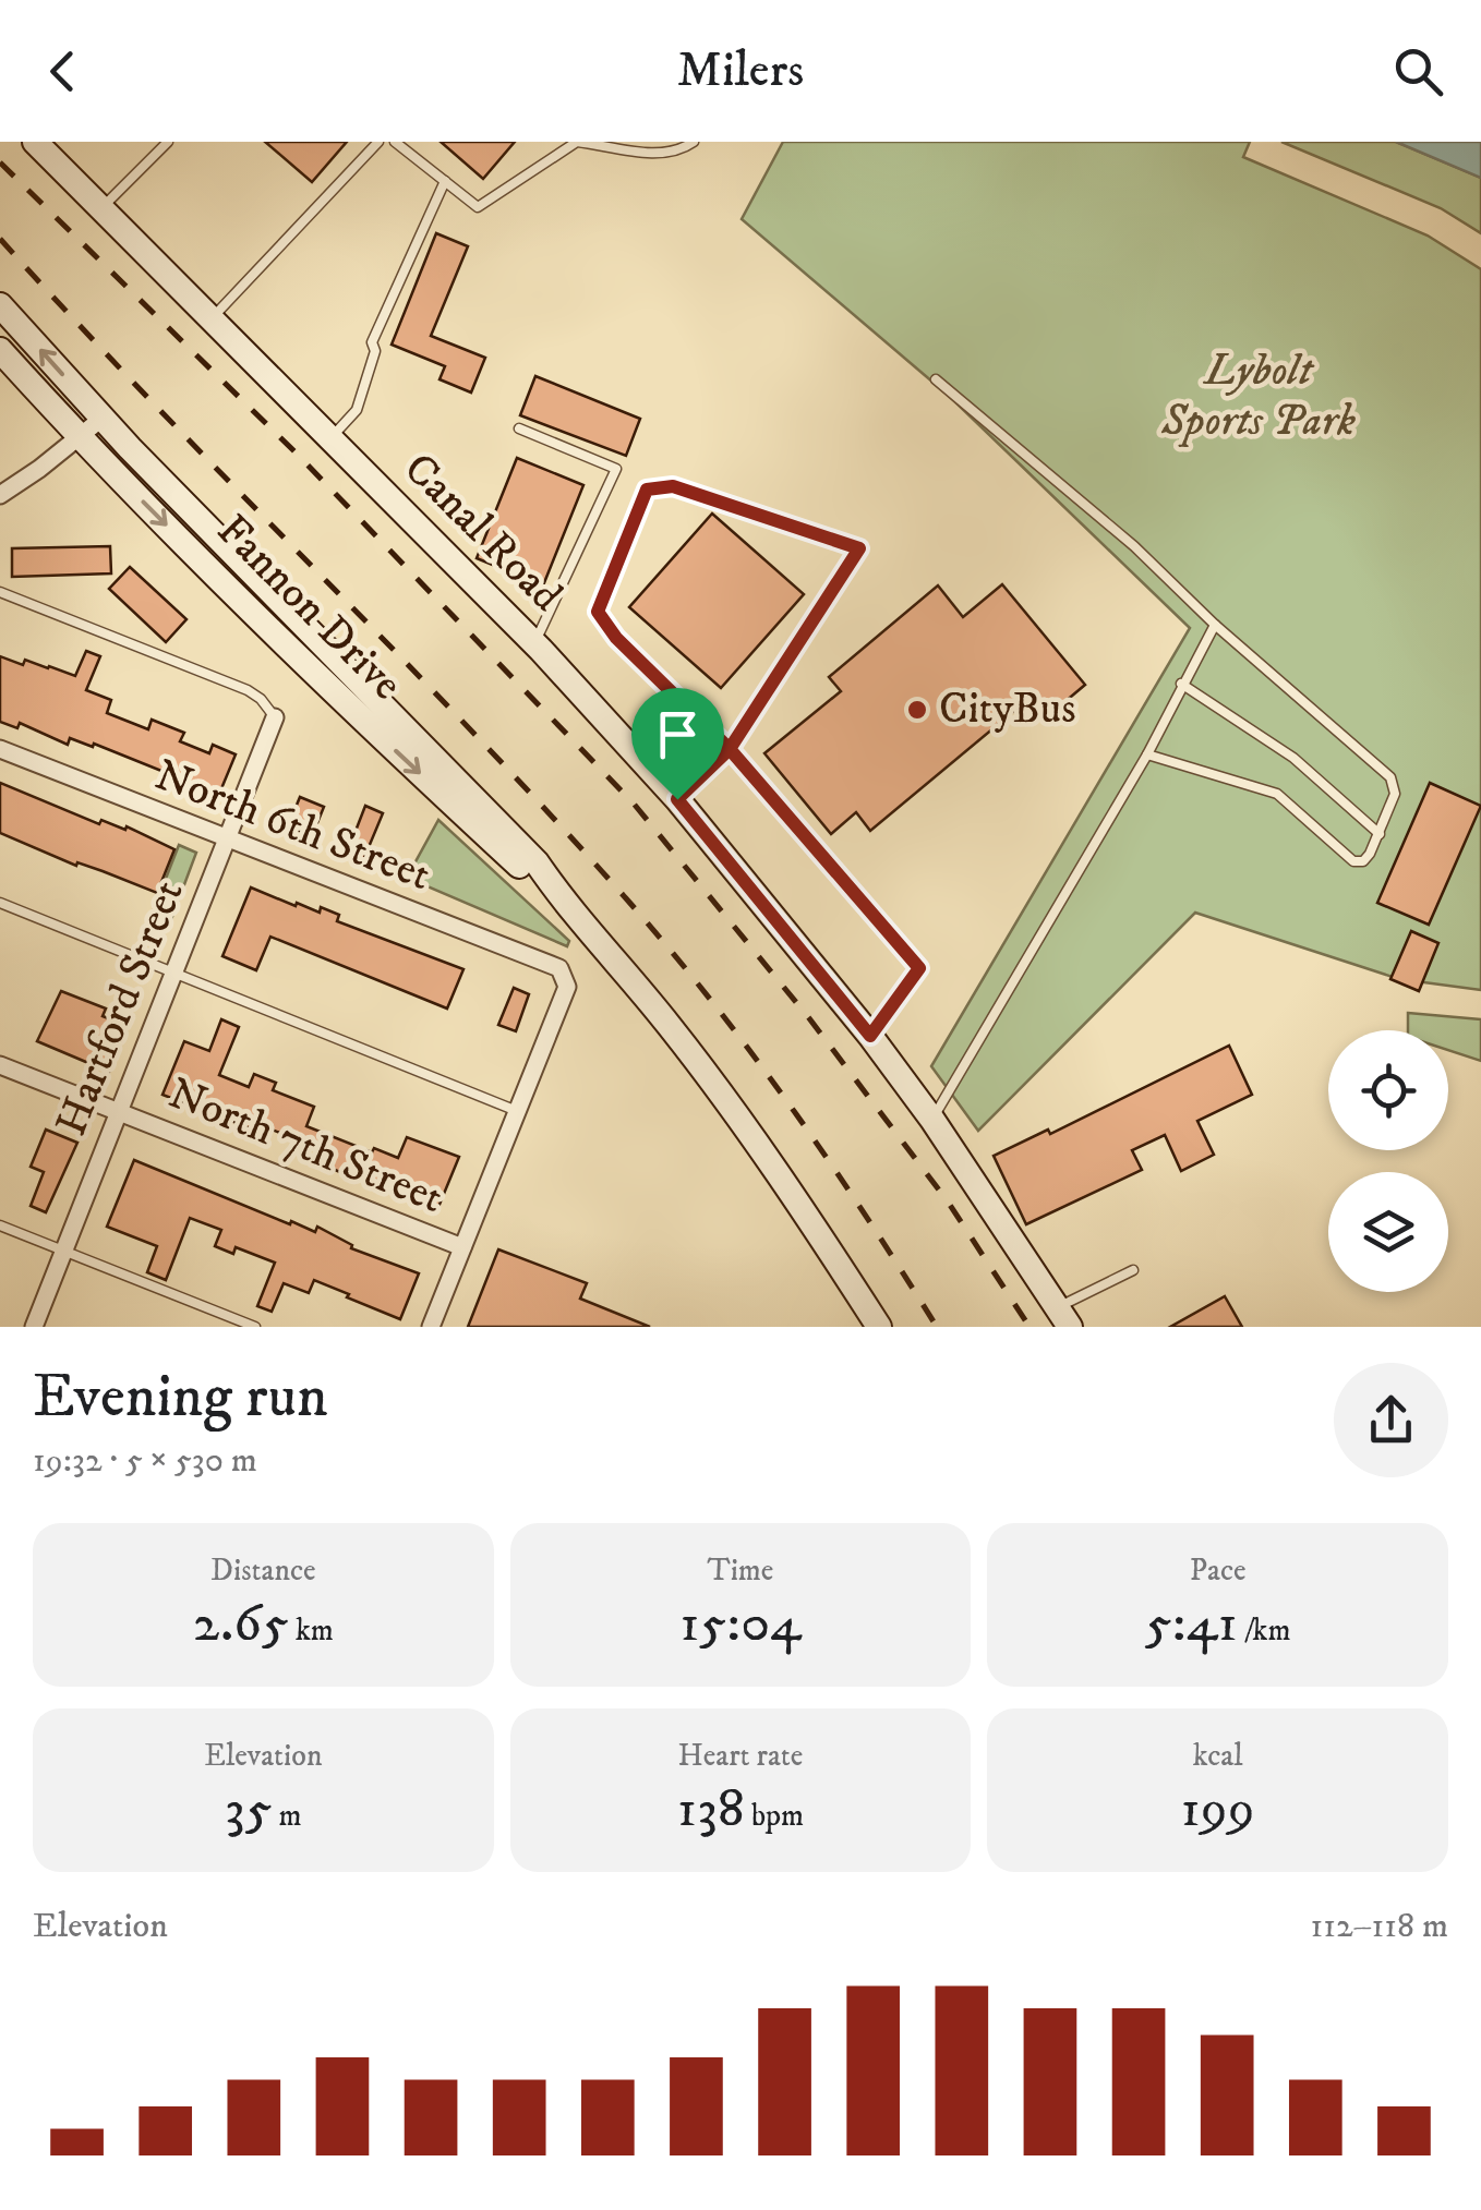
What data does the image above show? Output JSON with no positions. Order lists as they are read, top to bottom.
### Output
{
  "streets": {
    "street": [
      "Canal Road",
      "Fannon Drive",
      "North 6th Street",
      "Hartford Street",
      "North 7th Street"
    ]
  },
  "crossings": [
    ["North 6th Street", "Hartford Street"],
    ["Hartford Street", "North 7th Street"]
  ],
  "parks": ["Lybolt Sports Park"],
  "places": ["CityBus"],
  "page": {
    "header": "Milers",
    "heading": ["Evening run", "19:32 · 5 × 530 m"],
    "stats": [
      ["Distance", "2.65 km"],
      ["Time", "15:04"],
      ["Pace", "5:41 /km"],
      ["Elevation", "35 m"],
      ["Heart rate", "138 bpm"],
      ["kcal", "199"]
    ],
    "chart": ["Elevation", "112–118 m"]
  }
}
